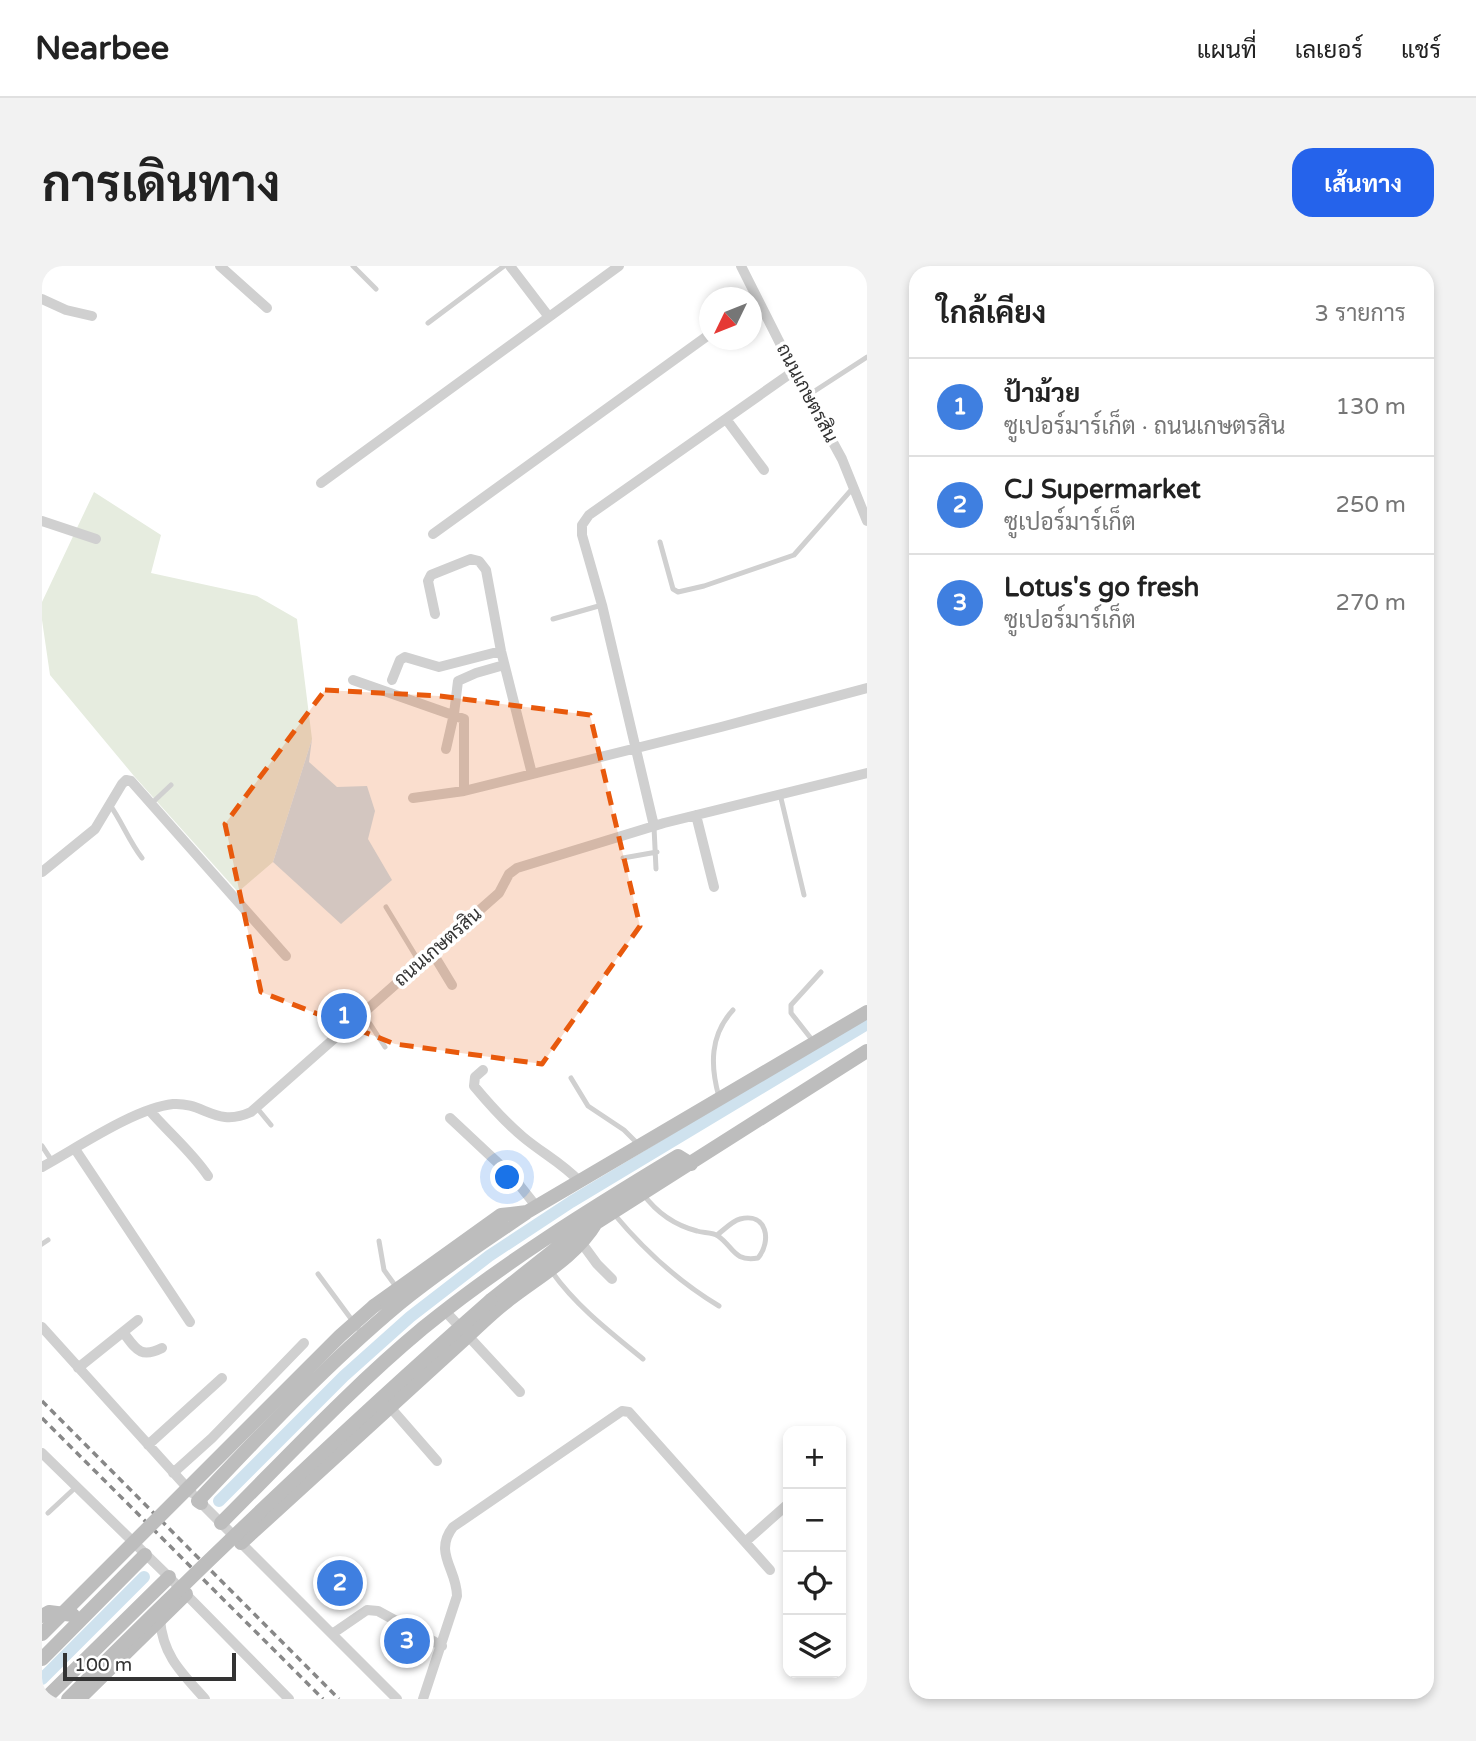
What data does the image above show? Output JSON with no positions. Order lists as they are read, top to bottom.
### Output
{
  "streets": {
    "street": ["ถนนเกษตรสิน"]
  },
  "scale_bar": "100 m",
  "north": "bottom left",
  "page": {
    "header": "Nearbee",
    "nav": ["แผนที่", "เลเยอร์", "แชร์"],
    "buttons": "เส้นทาง",
    "title": "การเดินทาง",
    "heading": ["ใกล้เคียง", "3 รายการ"],
    "list": [
      {
        "mark": "1",
        "name": "ป้าม้วย",
        "note": "ซูเปอร์มาร์เก็ต · ถนนเกษตรสิน",
        "value": "130 m"
      },
      {
        "mark": "2",
        "name": "CJ Supermarket",
        "note": "ซูเปอร์มาร์เก็ต",
        "value": "250 m"
      },
      {
        "mark": "3",
        "name": "Lotus's go fresh",
        "note": "ซูเปอร์มาร์เก็ต",
        "value": "270 m"
      }
    ],
    "pins": ["1", "2", "3"],
    "map_buttons": ["+", "−"],
    "scale": "100 m"
  }
}
